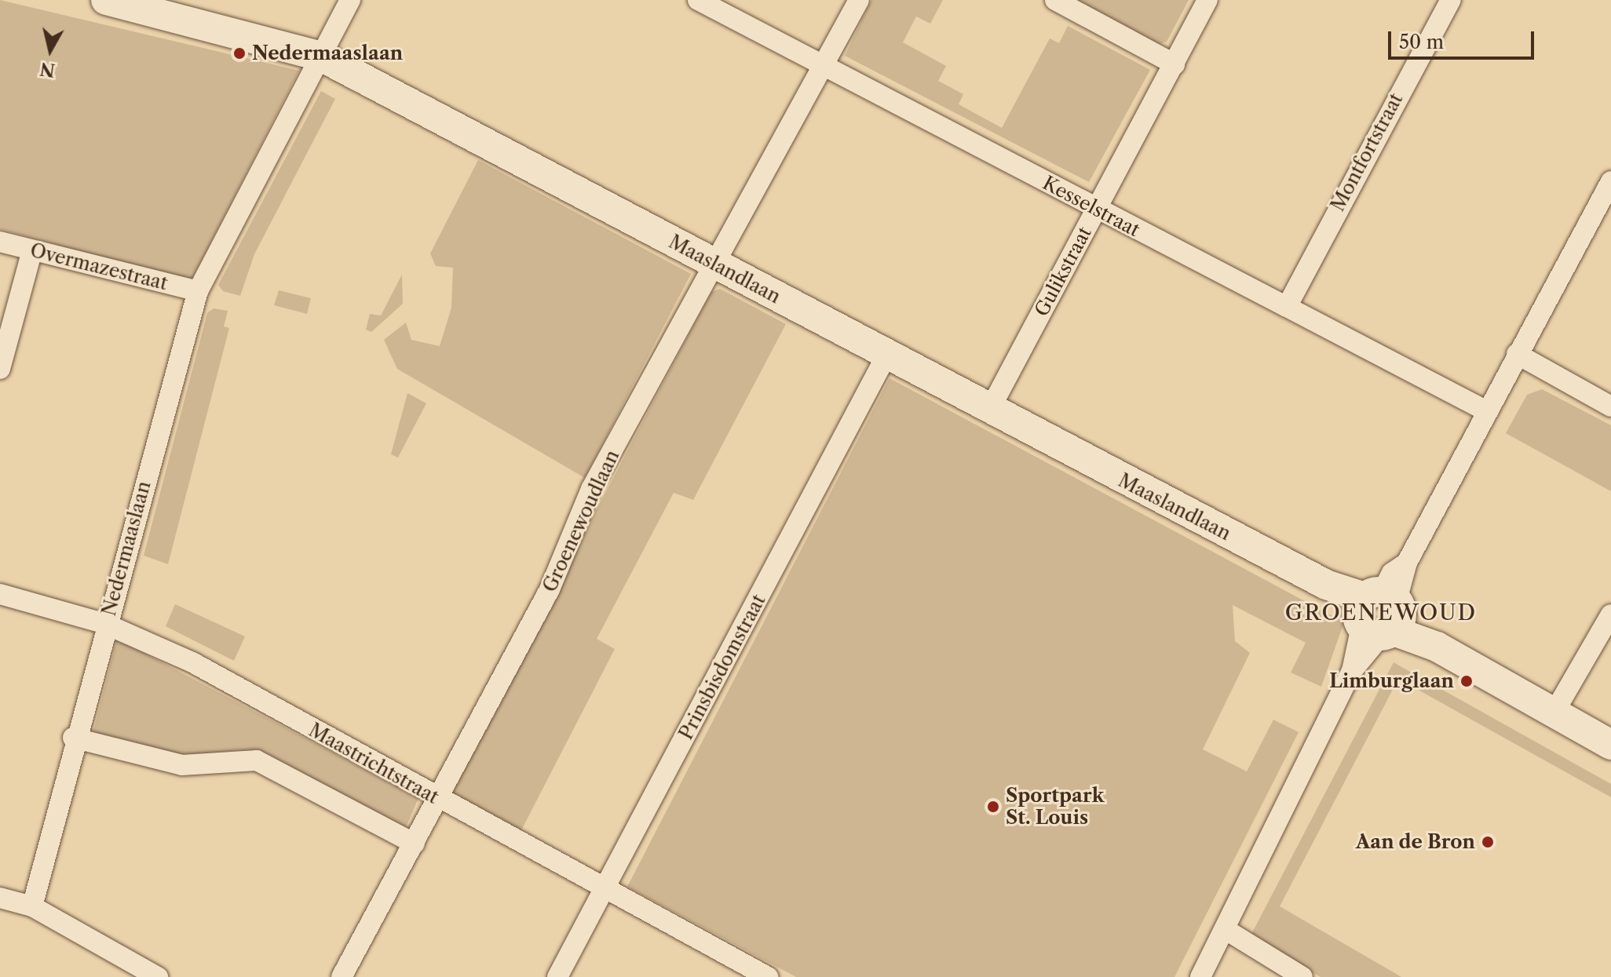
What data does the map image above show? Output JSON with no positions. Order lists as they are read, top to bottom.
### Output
{
  "streets": {
    "street": [
      "Montfortstraat",
      "Kesselstraat",
      "Overmazestraat",
      "Maaslandlaan",
      "Gulikstraat",
      "Groenewoudlaan",
      "Nedermaaslaan",
      "Prinsbisdomstraat",
      "Maastrichtstraat"
    ]
  },
  "crossings": [
    ["Montfortstraat", "Kesselstraat"],
    ["Kesselstraat", "Gulikstraat"],
    ["Kesselstraat", "Groenewoudlaan"],
    ["Overmazestraat", "Nedermaaslaan"],
    ["Maaslandlaan", "Gulikstraat"],
    ["Maaslandlaan", "Groenewoudlaan"],
    ["Maaslandlaan", "Nedermaaslaan"],
    ["Maaslandlaan", "Prinsbisdomstraat"],
    ["Groenewoudlaan", "Maastrichtstraat"],
    ["Nedermaaslaan", "Maastrichtstraat"],
    ["Prinsbisdomstraat", "Maastrichtstraat"]
  ],
  "districts": ["GROENEWOUD"],
  "places": [
    "Nedermaaslaan",
    "Limburglaan",
    "Sportpark St. Louis",
    "Aan de Bron"
  ],
  "scale_bar": "50 m",
  "north": "bottom"
}
